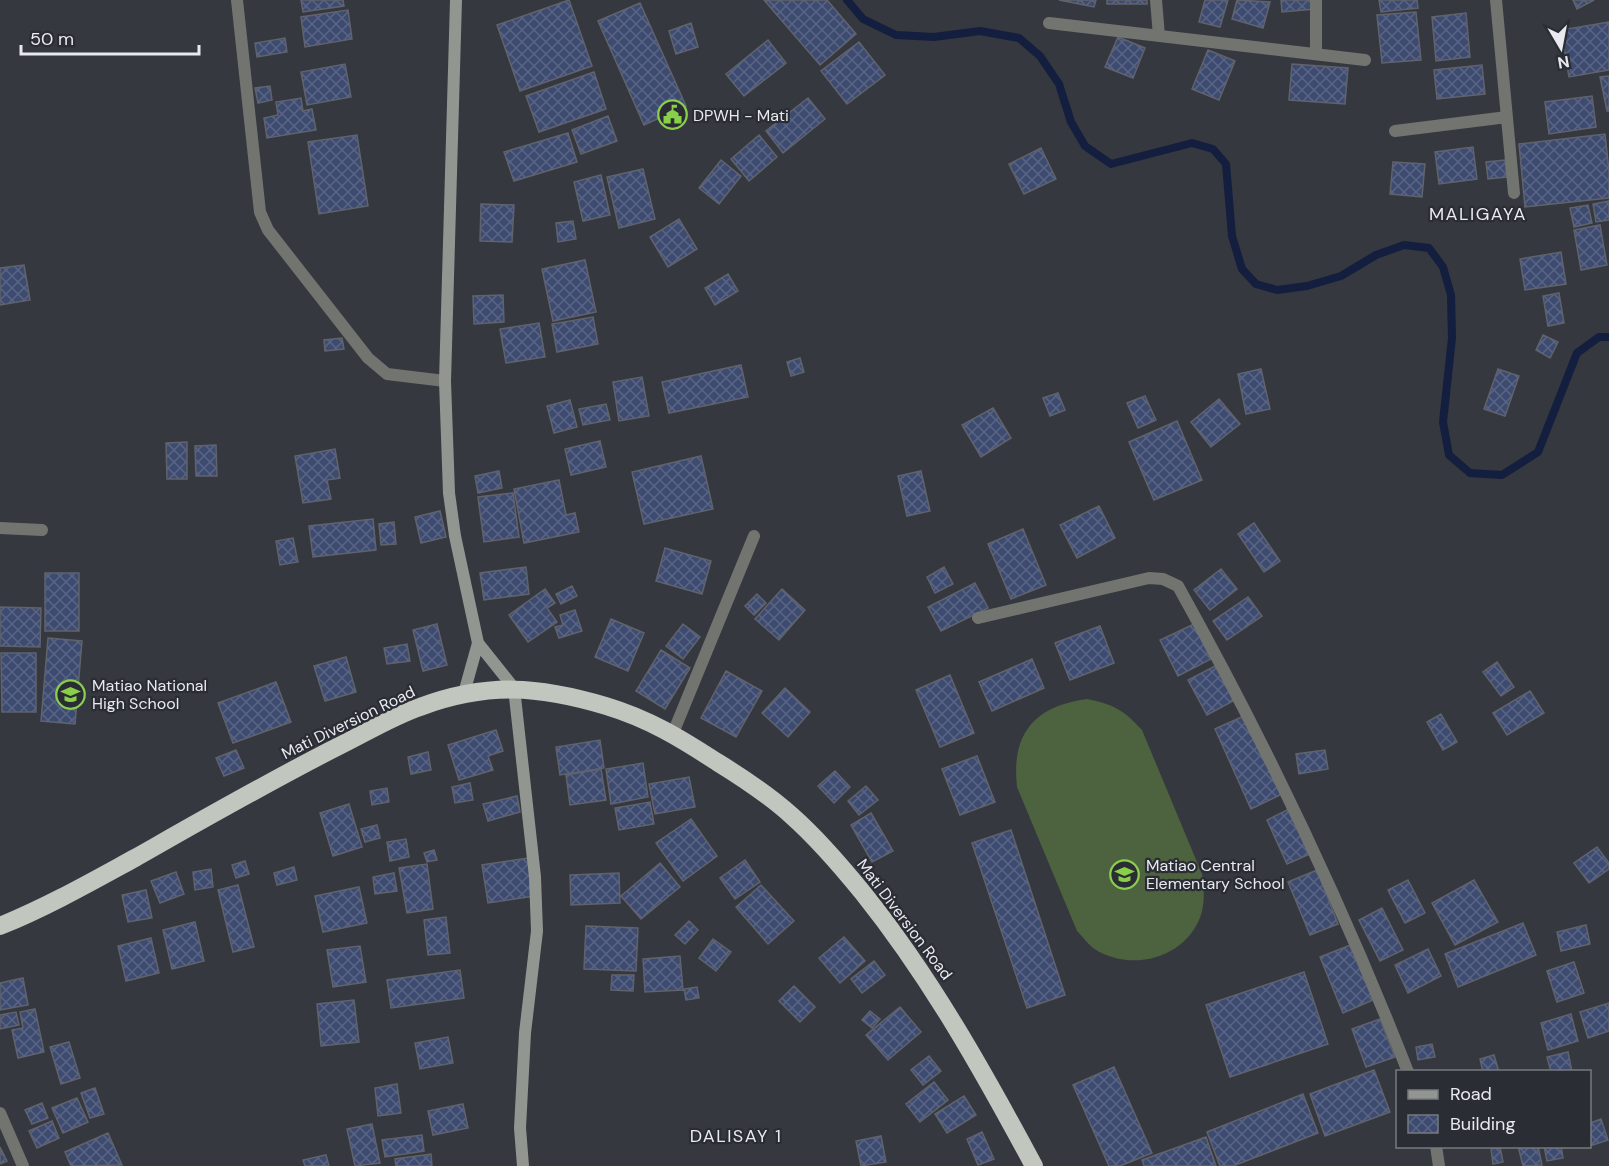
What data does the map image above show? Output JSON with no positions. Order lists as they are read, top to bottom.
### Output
{
  "streets": {
    "highway": ["Mati Diversion Road"]
  },
  "districts": ["MALIGAYA", "DALISAY 1"],
  "places": {
    "public building": ["DPWH - Mati"],
    "school or university": ["Matiao National High School", "Matiao Central Elementary School"]
  },
  "legend": ["Road", "Building"],
  "scale_bar": "50 m",
  "north": "bottom"
}
